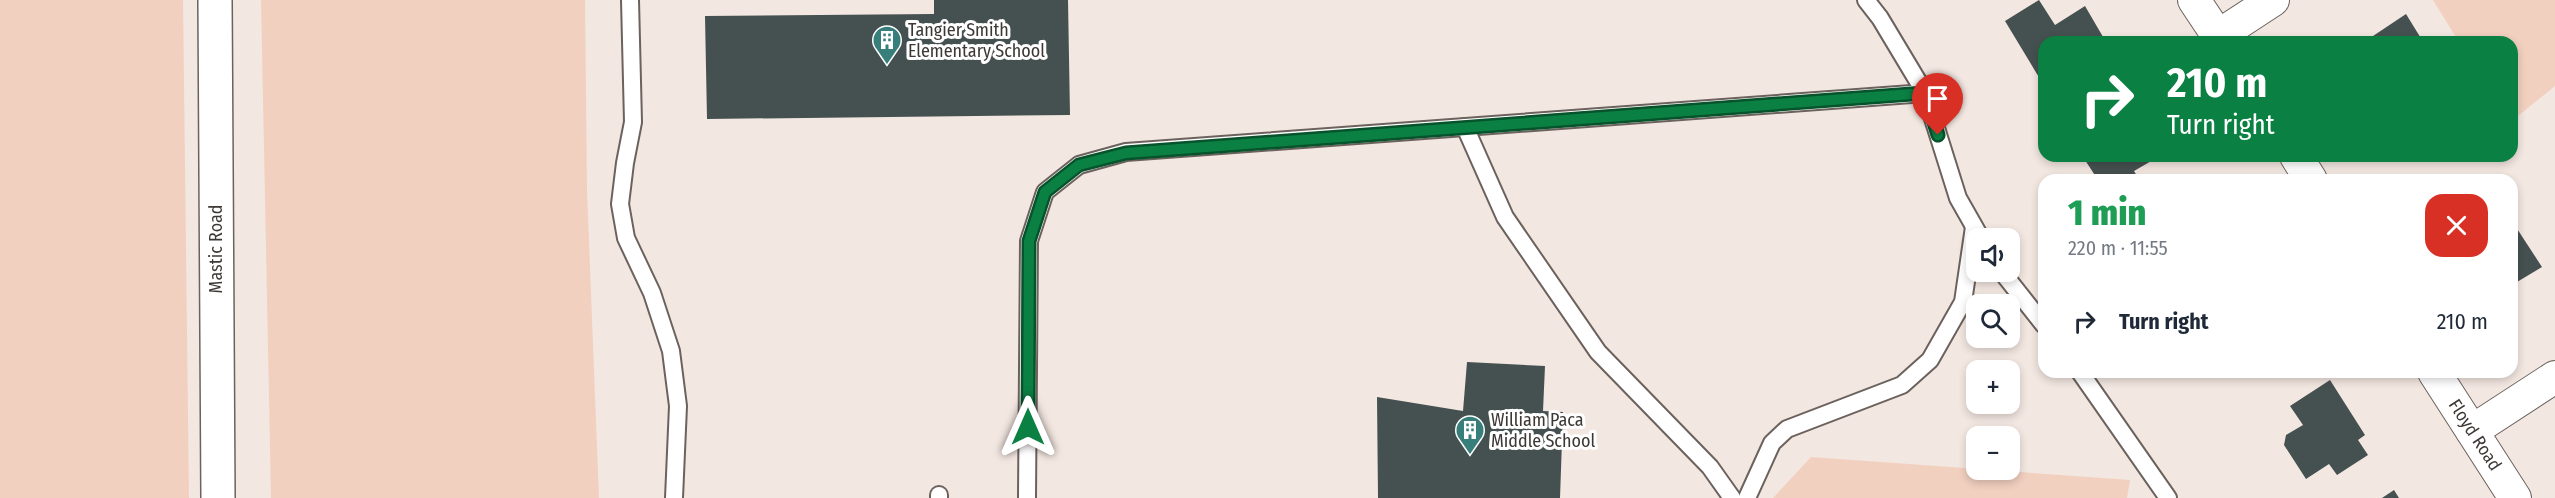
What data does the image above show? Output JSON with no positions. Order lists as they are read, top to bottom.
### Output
{
  "streets": {
    "main road": ["Mastic Road"],
    "street": ["Floyd Road"]
  },
  "places": {
    "building": ["Tangier Smith Elementary School", "William Paca Middle School"]
  },
  "page": {
    "turn": ["210 m", "Turn right"],
    "heading": ["1 min", "220 m · 11:55"],
    "map_buttons": ["+", "−"],
    "list": [
      {
        "name": "Turn right",
        "value": "210 m"
      }
    ]
  }
}
